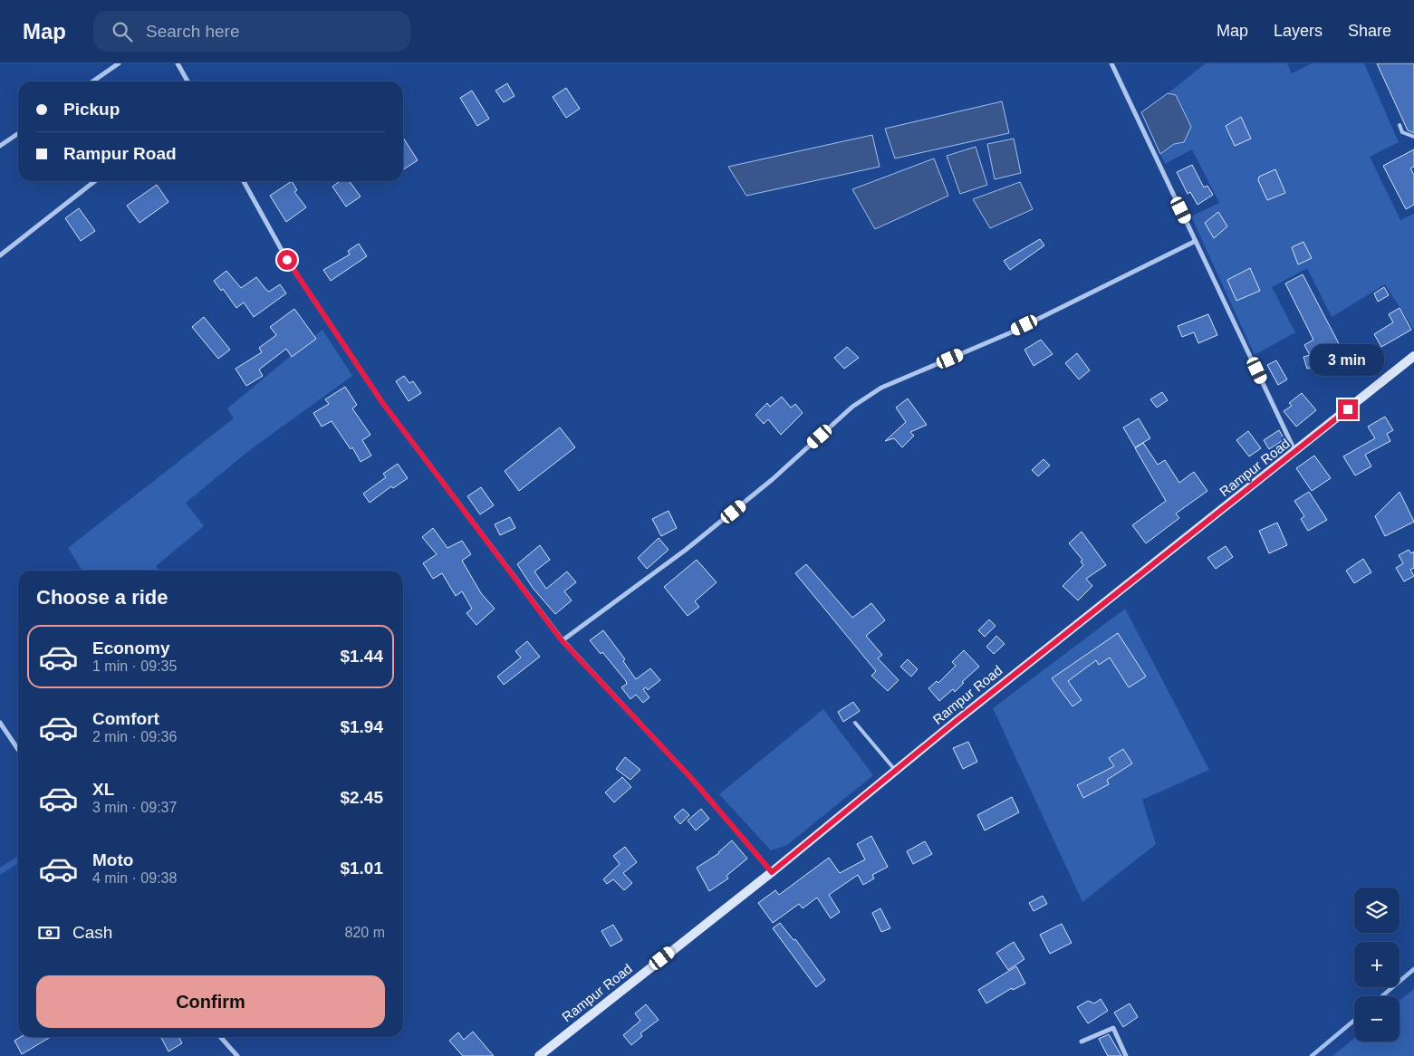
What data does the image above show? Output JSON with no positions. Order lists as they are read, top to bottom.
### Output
{
  "streets": {
    "main road": ["Rampur Road"]
  },
  "page": {
    "header": "Map",
    "search": "Search here",
    "nav": ["Map", "Layers", "Share"],
    "banner": ["Pickup", "Rampur Road"],
    "bubble": "3 min",
    "heading": "Choose a ride",
    "list": [
      {
        "name": "Economy",
        "note": "1 min · 09:35",
        "value": "$1.44"
      },
      {
        "name": "Comfort",
        "note": "2 min · 09:36",
        "value": "$1.94"
      },
      {
        "name": "XL",
        "note": "3 min · 09:37",
        "value": "$2.45"
      },
      {
        "name": "Moto",
        "note": "4 min · 09:38",
        "value": "$1.01"
      }
    ],
    "map_buttons": ["+", "−"],
    "pay": ["Cash", "820 m"],
    "buttons": "Confirm"
  }
}
